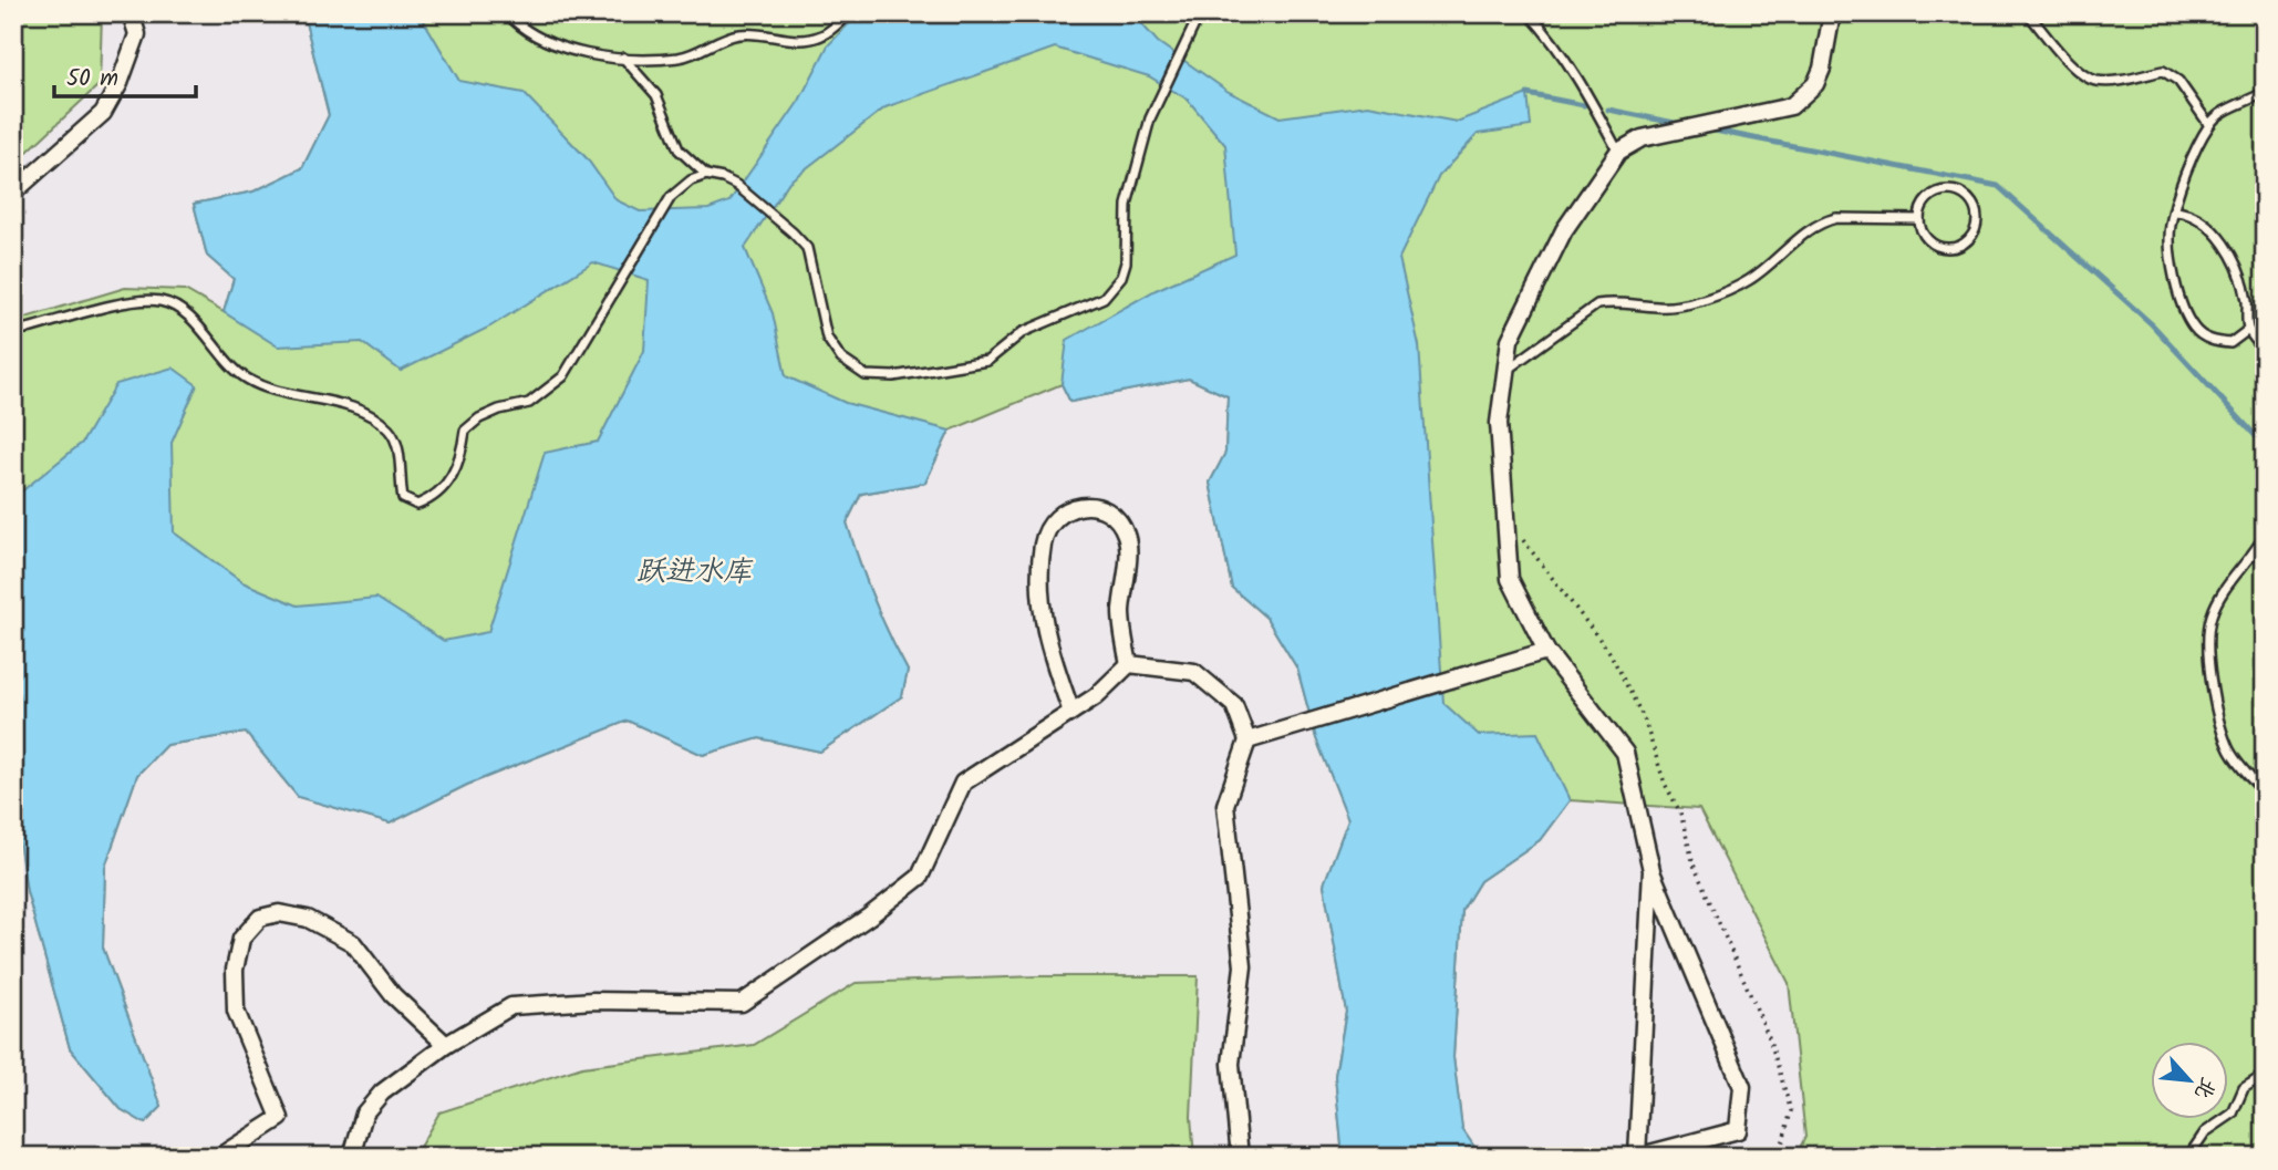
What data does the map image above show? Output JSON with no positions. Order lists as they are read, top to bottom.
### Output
{
  "water": ["跃进水库"],
  "scale_bar": "50 m",
  "north": "bottom right"
}
